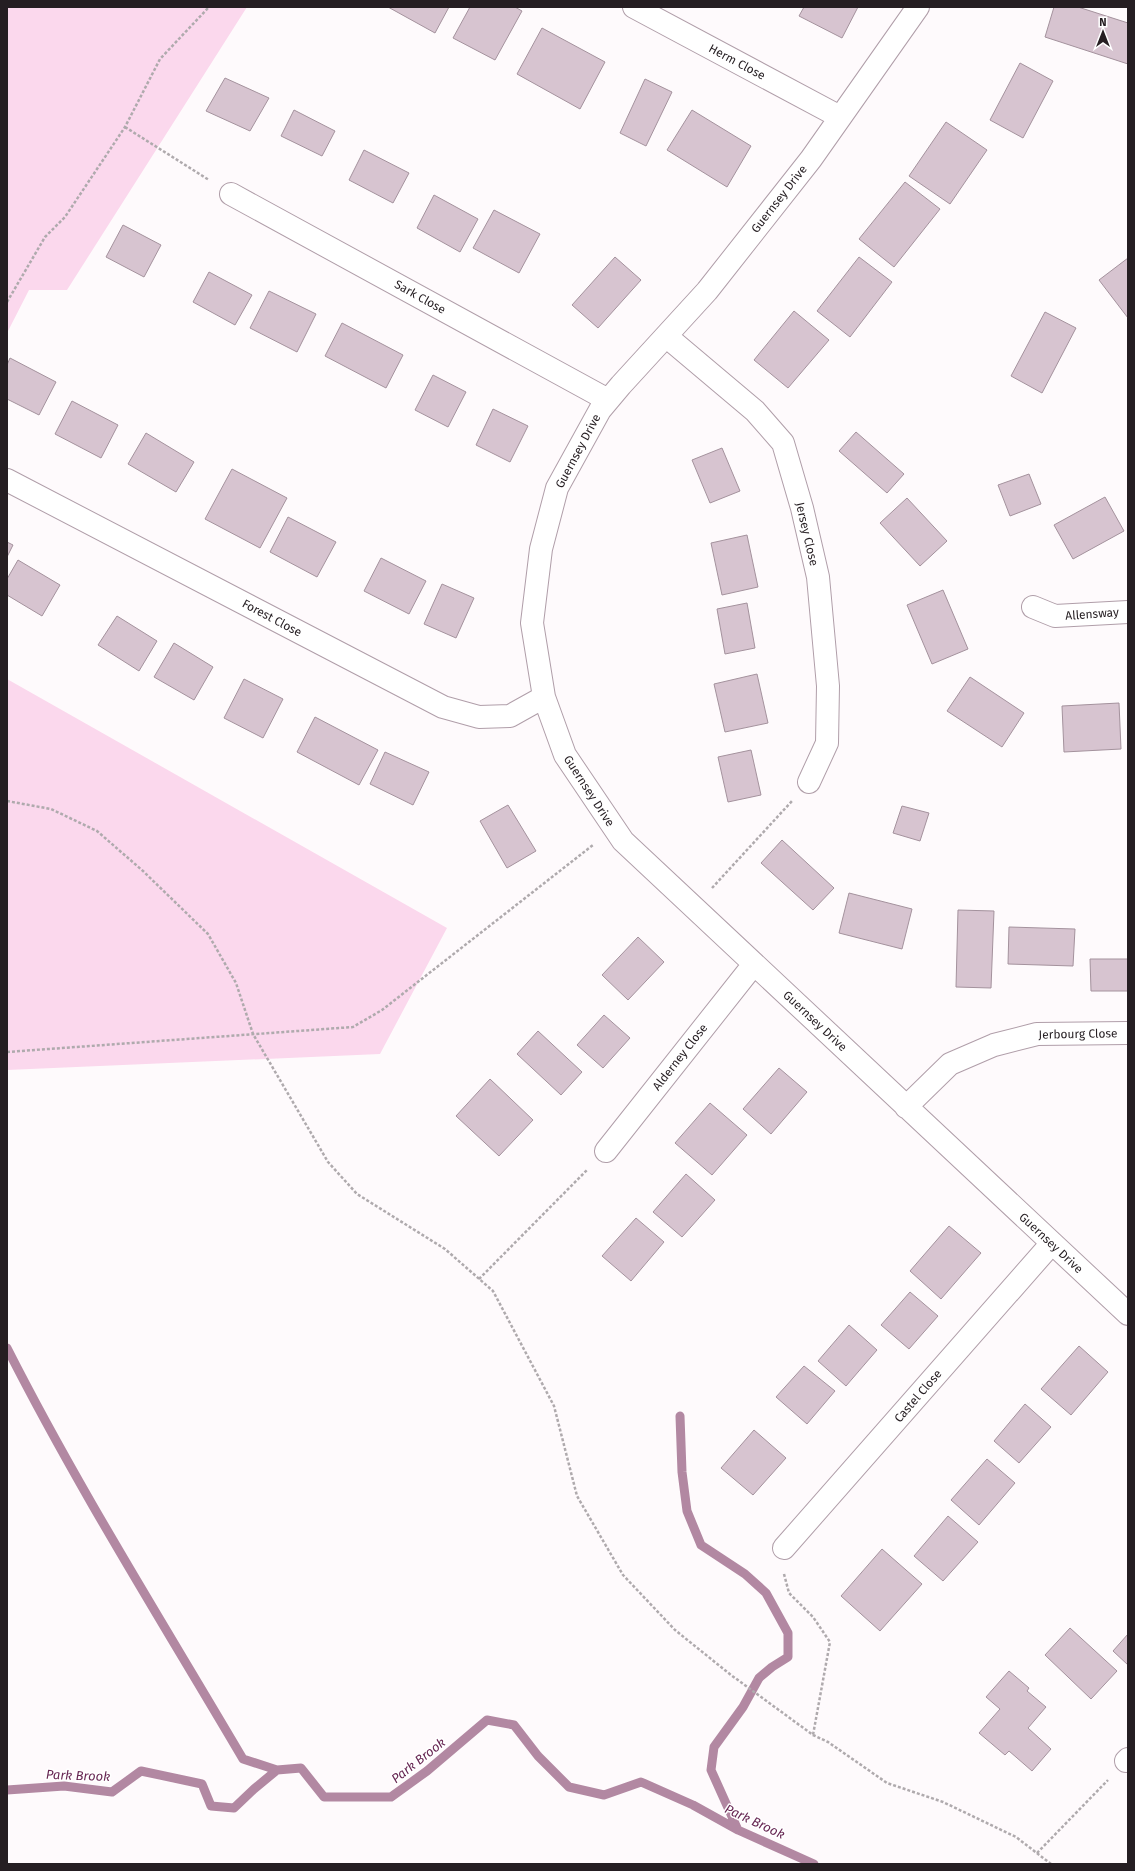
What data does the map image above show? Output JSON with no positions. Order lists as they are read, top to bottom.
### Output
{
  "streets": {
    "street": [
      "Herm Close",
      "Guernsey Drive",
      "Sark Close",
      "Jersey Close",
      "Allensway",
      "Forest Close",
      "Jerbourg Close",
      "Alderney Close",
      "Castel Close"
    ]
  },
  "crossings": [
    ["Herm Close", "Guernsey Drive"],
    ["Guernsey Drive", "Sark Close"],
    ["Guernsey Drive", "Jersey Close"],
    ["Guernsey Drive", "Forest Close"],
    ["Guernsey Drive", "Jerbourg Close"],
    ["Guernsey Drive", "Alderney Close"],
    ["Guernsey Drive", "Castel Close"]
  ],
  "water": ["Park Brook"],
  "north": "top"
}
